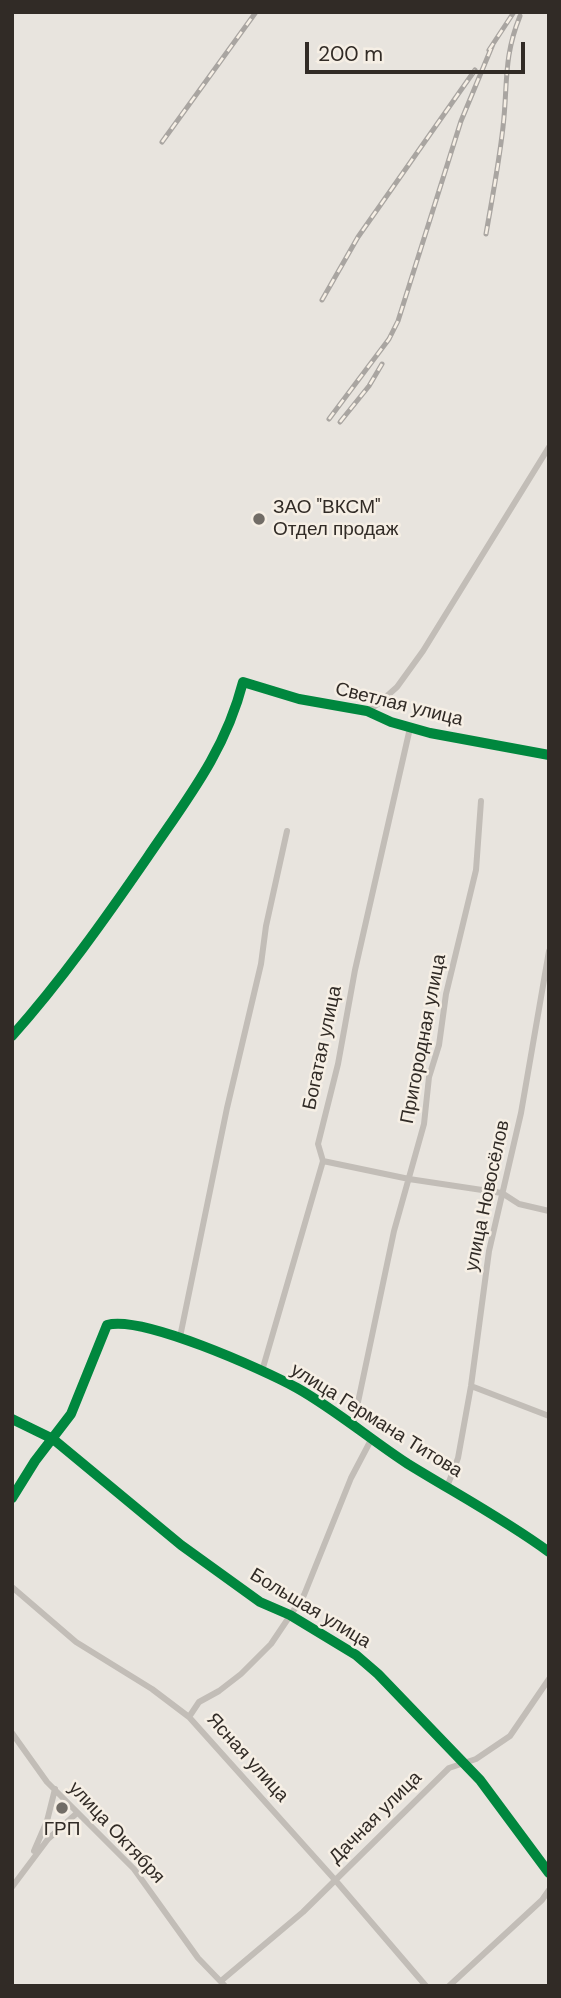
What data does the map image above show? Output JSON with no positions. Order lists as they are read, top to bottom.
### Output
{
  "streets": {
    "street": [
      "Светлая улица",
      "Пригородная улица",
      "Богатая улица",
      "улица Новосёлов",
      "улица Германа Титова",
      "Большая улица",
      "Ясная улица",
      "Дачная улица",
      "улица Октября"
    ]
  },
  "crossings": [
    ["Светлая улица", "Богатая улица"],
    ["Пригородная улица", "улица Германа Титова"],
    ["Богатая улица", "улица Германа Титова"],
    ["улица Новосёлов", "улица Германа Титова"],
    ["улица Германа Титова", "Большая улица"],
    ["Большая улица", "Дачная улица"],
    ["Ясная улица", "Дачная улица"],
    ["Дачная улица", "улица Октября"]
  ],
  "places": ["ЗАО \"ВКСМ\" Отдел продаж", "ГРП"],
  "scale_bar": "200 m"
}
